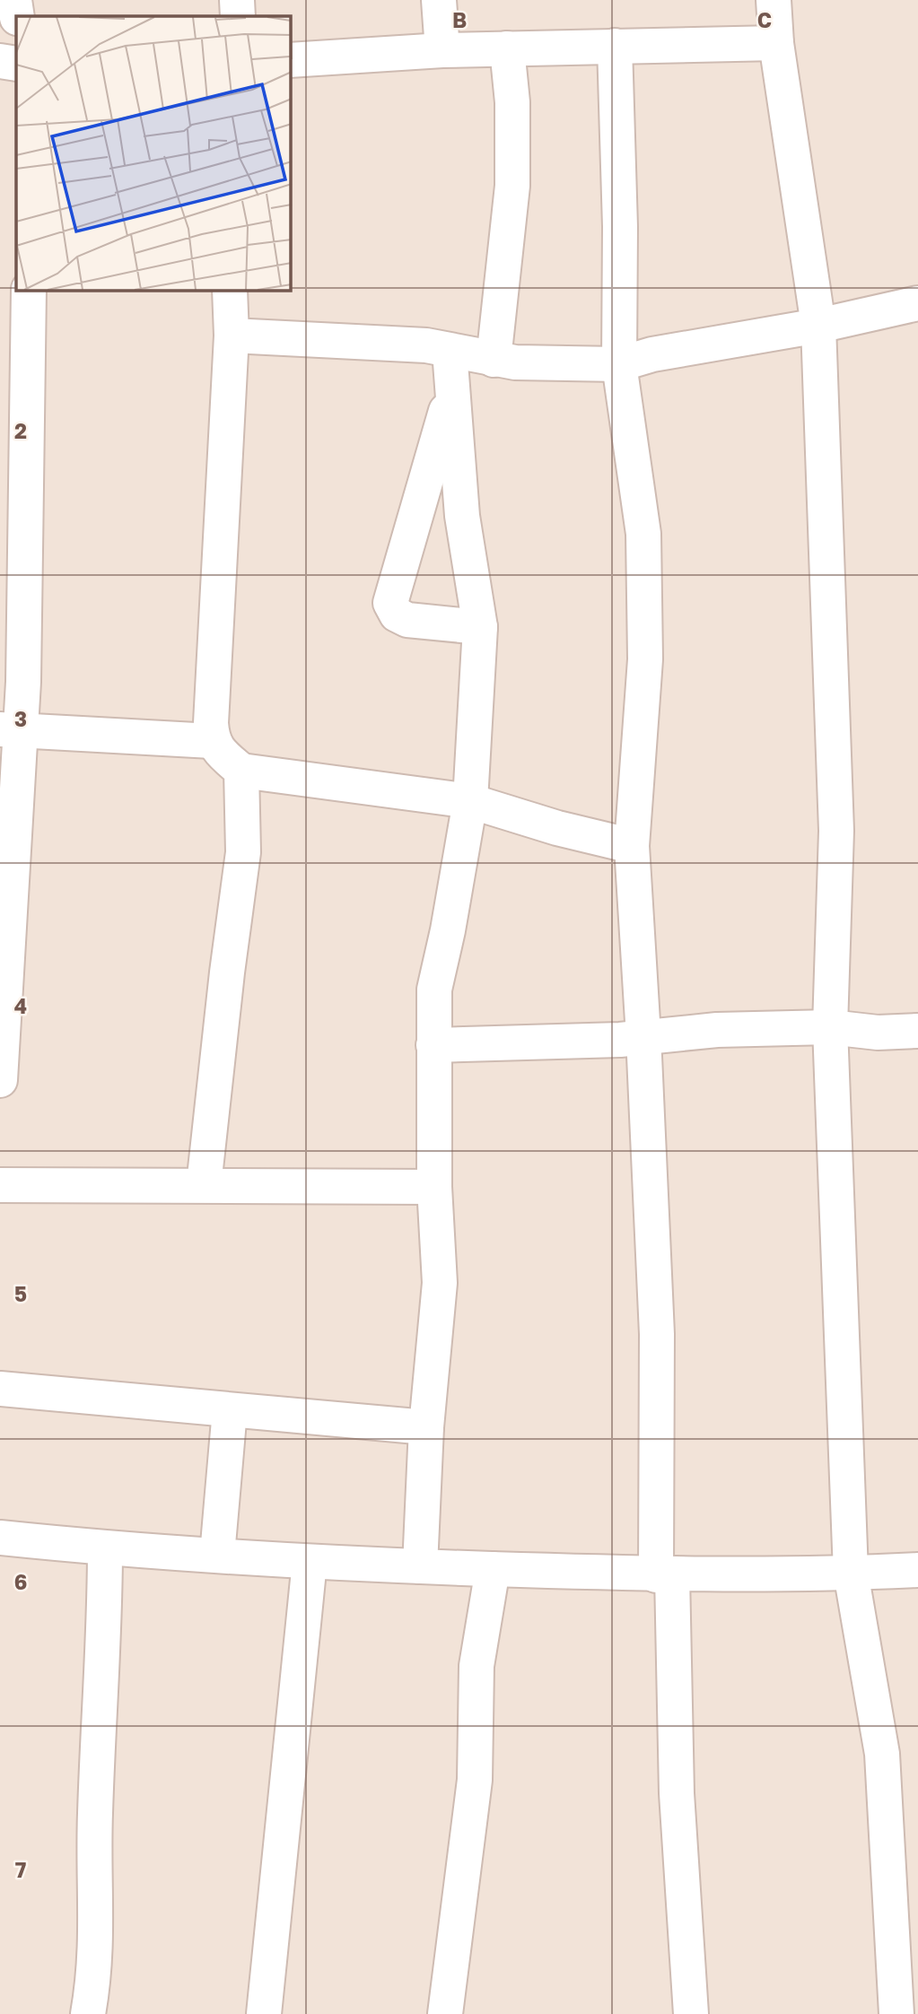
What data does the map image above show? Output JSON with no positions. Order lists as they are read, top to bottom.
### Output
{
  "grid": {
    "columns": ["B", "C"],
    "rows": [
      "2",
      "3",
      "4",
      "5",
      "6",
      "7"
    ]
  }
}
